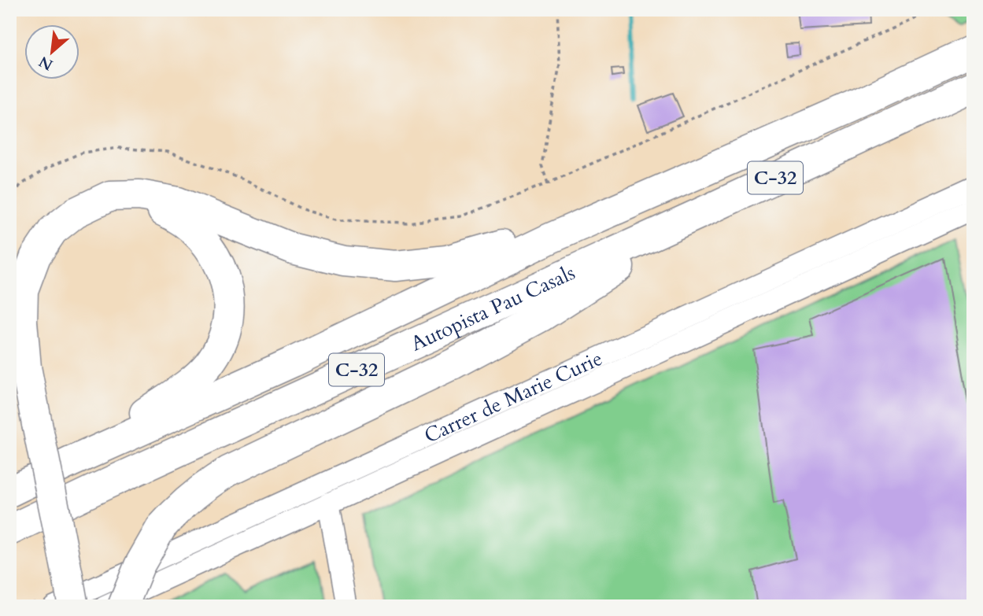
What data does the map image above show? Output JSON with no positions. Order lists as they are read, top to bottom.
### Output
{
  "streets": {
    "highway": ["C-32", "Autopista Pau Casals"],
    "street": ["Carrer de Marie Curie"]
  },
  "north": "bottom left"
}
